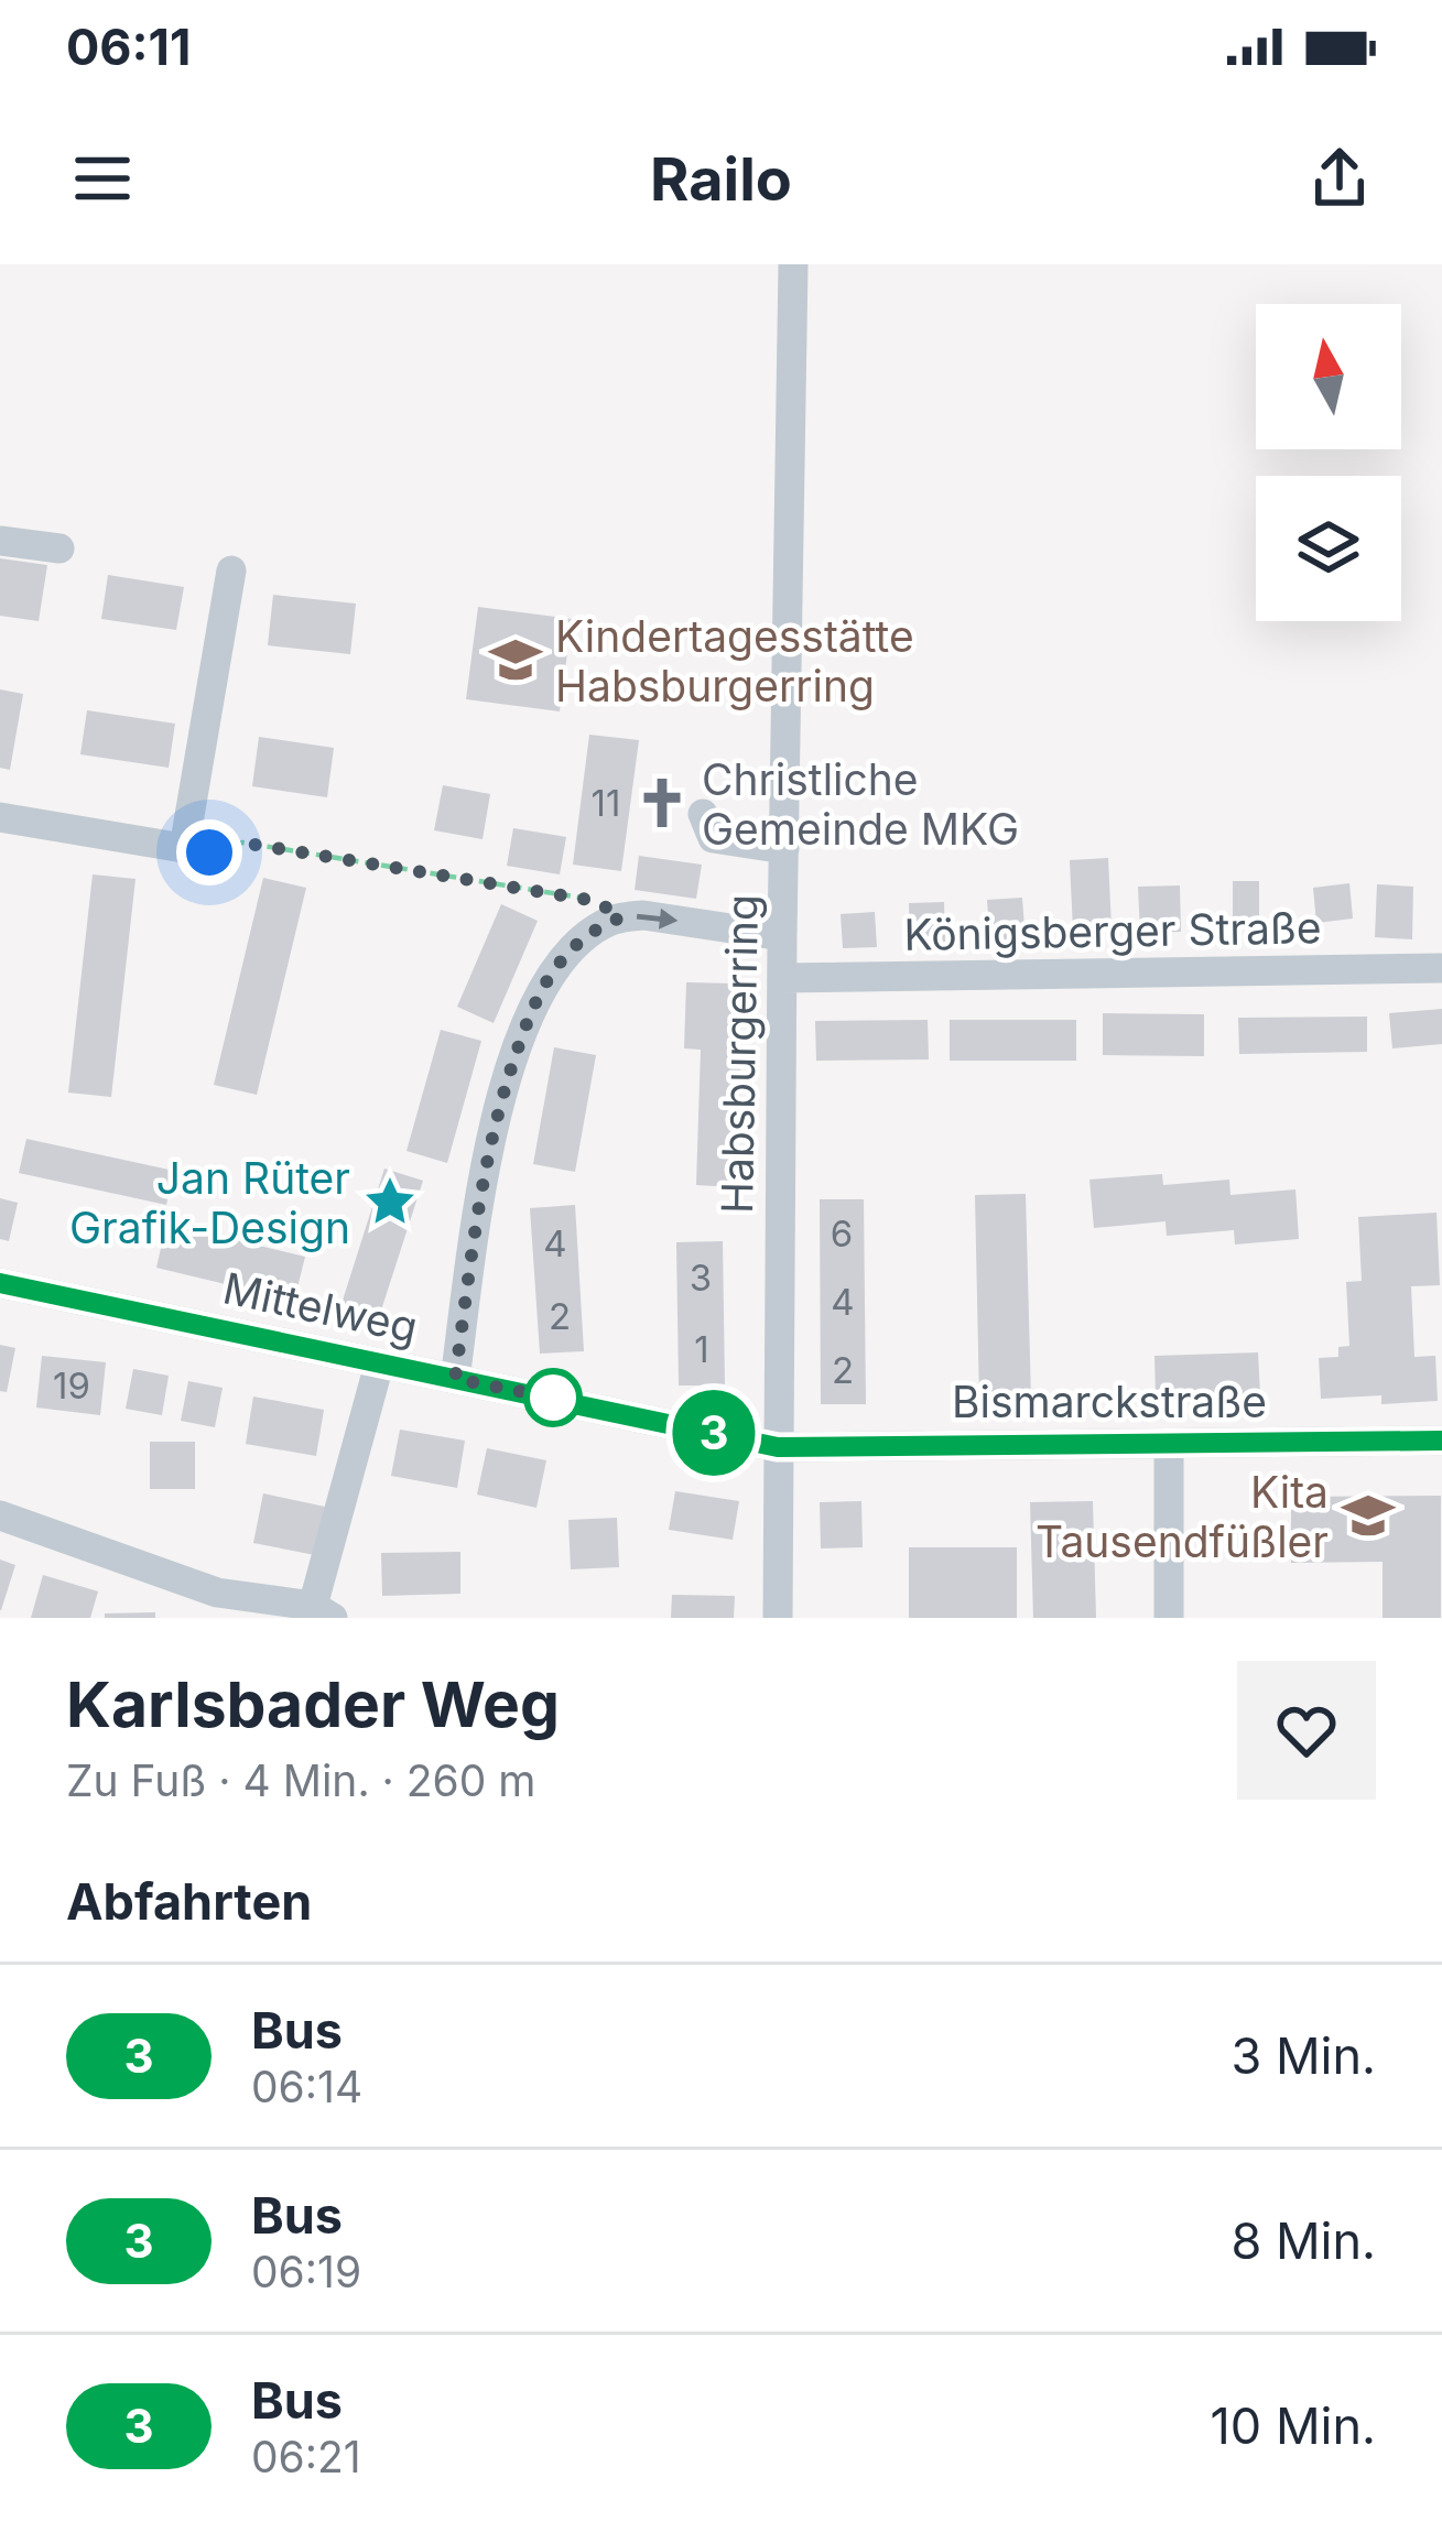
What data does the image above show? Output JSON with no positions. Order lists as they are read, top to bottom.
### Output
{
  "streets": {
    "street": [
      "Königsberger Straße",
      "Habsburgerring",
      "Mittelweg",
      "Bismarckstraße"
    ]
  },
  "crossings": [
    ["Königsberger Straße", "Habsburgerring"],
    ["Habsburgerring", "Mittelweg"],
    ["Habsburgerring", "Bismarckstraße"],
    ["Mittelweg", "Bismarckstraße"]
  ],
  "places": {
    "school or university": ["Kindertagesstätte Habsburgerring", "Kita Tausendfüßler"],
    "church": ["Christliche Gemeinde MKG"],
    "place": ["Jan Rüter Grafik-Design"]
  },
  "lines": ["bus line 3"],
  "house_numbers": [
    "11",
    "6",
    "4",
    "3",
    "4",
    "2",
    "1",
    "2",
    "19"
  ],
  "north": "top",
  "page": {
    "status": "06:11",
    "header": "Railo",
    "on_map": "3",
    "heading": [
      ["Karlsbader Weg", "Zu Fuß · 4 Min. · 260 m"],
      "Abfahrten"
    ],
    "list": [
      {
        "mark": "3",
        "name": "Bus",
        "note": "06:14",
        "value": "3 Min."
      },
      {
        "mark": "3",
        "name": "Bus",
        "note": "06:19",
        "value": "8 Min."
      },
      {
        "mark": "3",
        "name": "Bus",
        "note": "06:21",
        "value": "10 Min."
      }
    ]
  }
}
